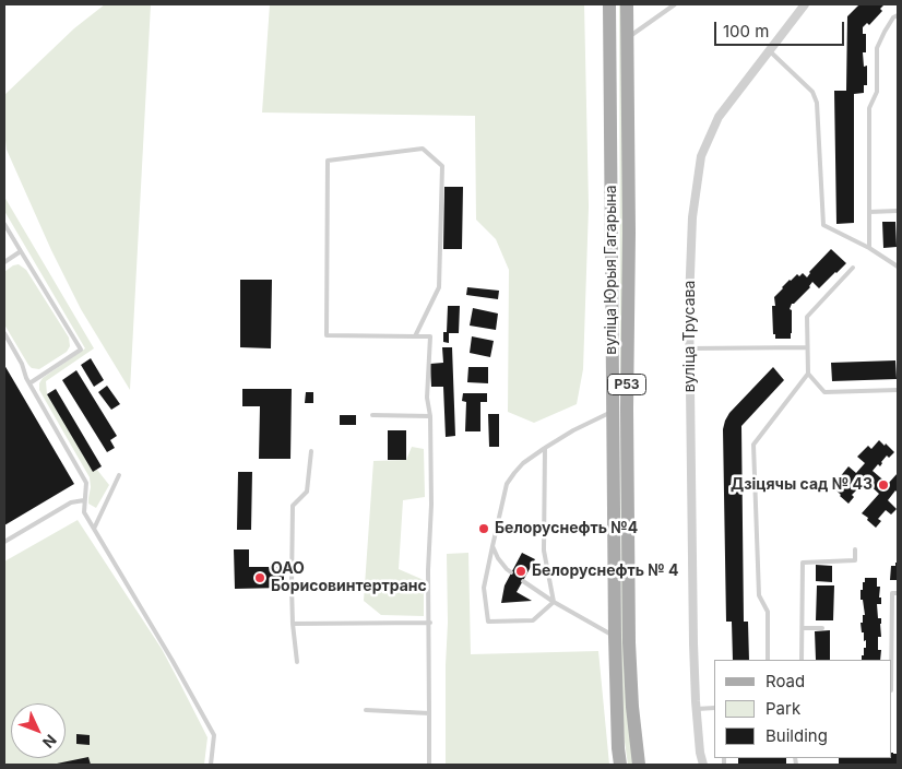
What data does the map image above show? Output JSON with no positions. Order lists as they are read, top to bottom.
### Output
{
  "streets": {
    "main road": ["вуліца Юрыя Гагарына", "Р53"],
    "street": ["вуліца Трусава"]
  },
  "places": [
    "Дзіцячы сад № 43",
    "Белоруснефть №4",
    "Белоруснефть № 4",
    "ОАО Борисовинтертранс"
  ],
  "legend": ["Road", "Park", "Building"],
  "scale_bar": "100 m",
  "north": "bottom right"
}
